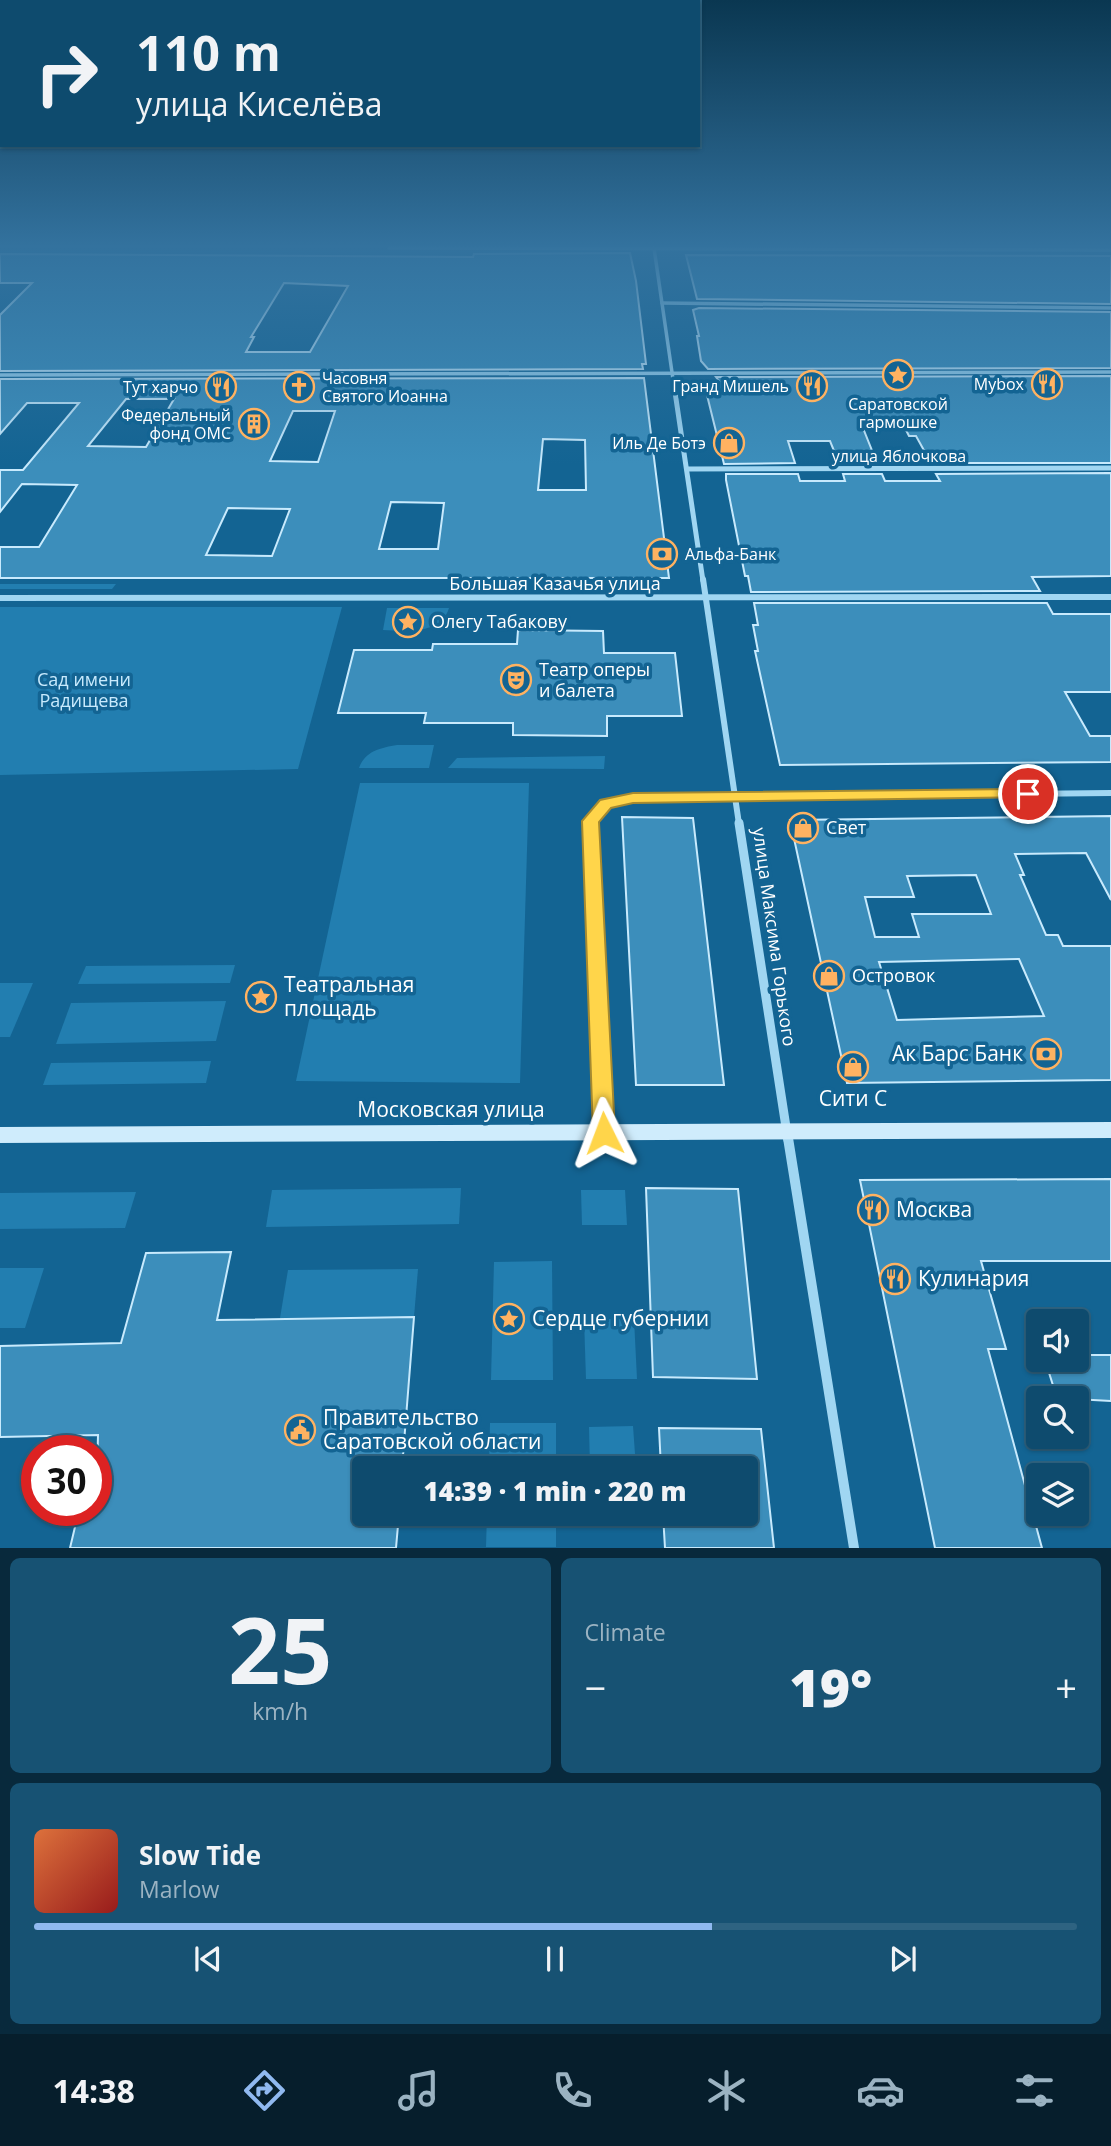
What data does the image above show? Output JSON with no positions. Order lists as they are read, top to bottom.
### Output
{
  "streets": {
    "main road": ["Московская улица"],
    "street": ["улица Яблочкова", "Большая Казачья улица", "улица Максима Горького"]
  },
  "crossings": [
    ["улица Яблочкова", "улица Максима Горького"],
    ["Большая Казачья улица", "улица Максима Горького"],
    ["улица Максима Горького", "Московская улица"]
  ],
  "parks": ["Сад имени Радищева"],
  "places": {
    "place": [
      "Саратовской гармошке",
      "Олегу Табакову",
      "Театральная площадь",
      "Сердце губернии"
    ],
    "restaurant": [
      "Mybox",
      "Гранд Мишель",
      "Тут харчо",
      "Москва",
      "Кулинария"
    ],
    "church": ["Часовня Святого Иоанна"],
    "building": ["Федеральный фонд ОМС"],
    "shop": [
      "Иль Де Ботэ",
      "Свет",
      "Островок",
      "Сити С"
    ],
    "bank": ["Альфа-Банк", "Ак Барс Банк"],
    "theatre": ["Театр оперы и балета"],
    "public building": ["Правительство Саратовской области"]
  },
  "page": {
    "turn": ["110 m", "улица Киселёва"],
    "limit": "30",
    "trip": "14:39 · 1 min · 220 m",
    "tile": [
      ["25", "km/h"],
      "Climate"
    ],
    "heat": ["−", "19°", "+"],
    "song": ["Slow Tide", "Marlow"],
    "tabs": "14:38"
  }
}
